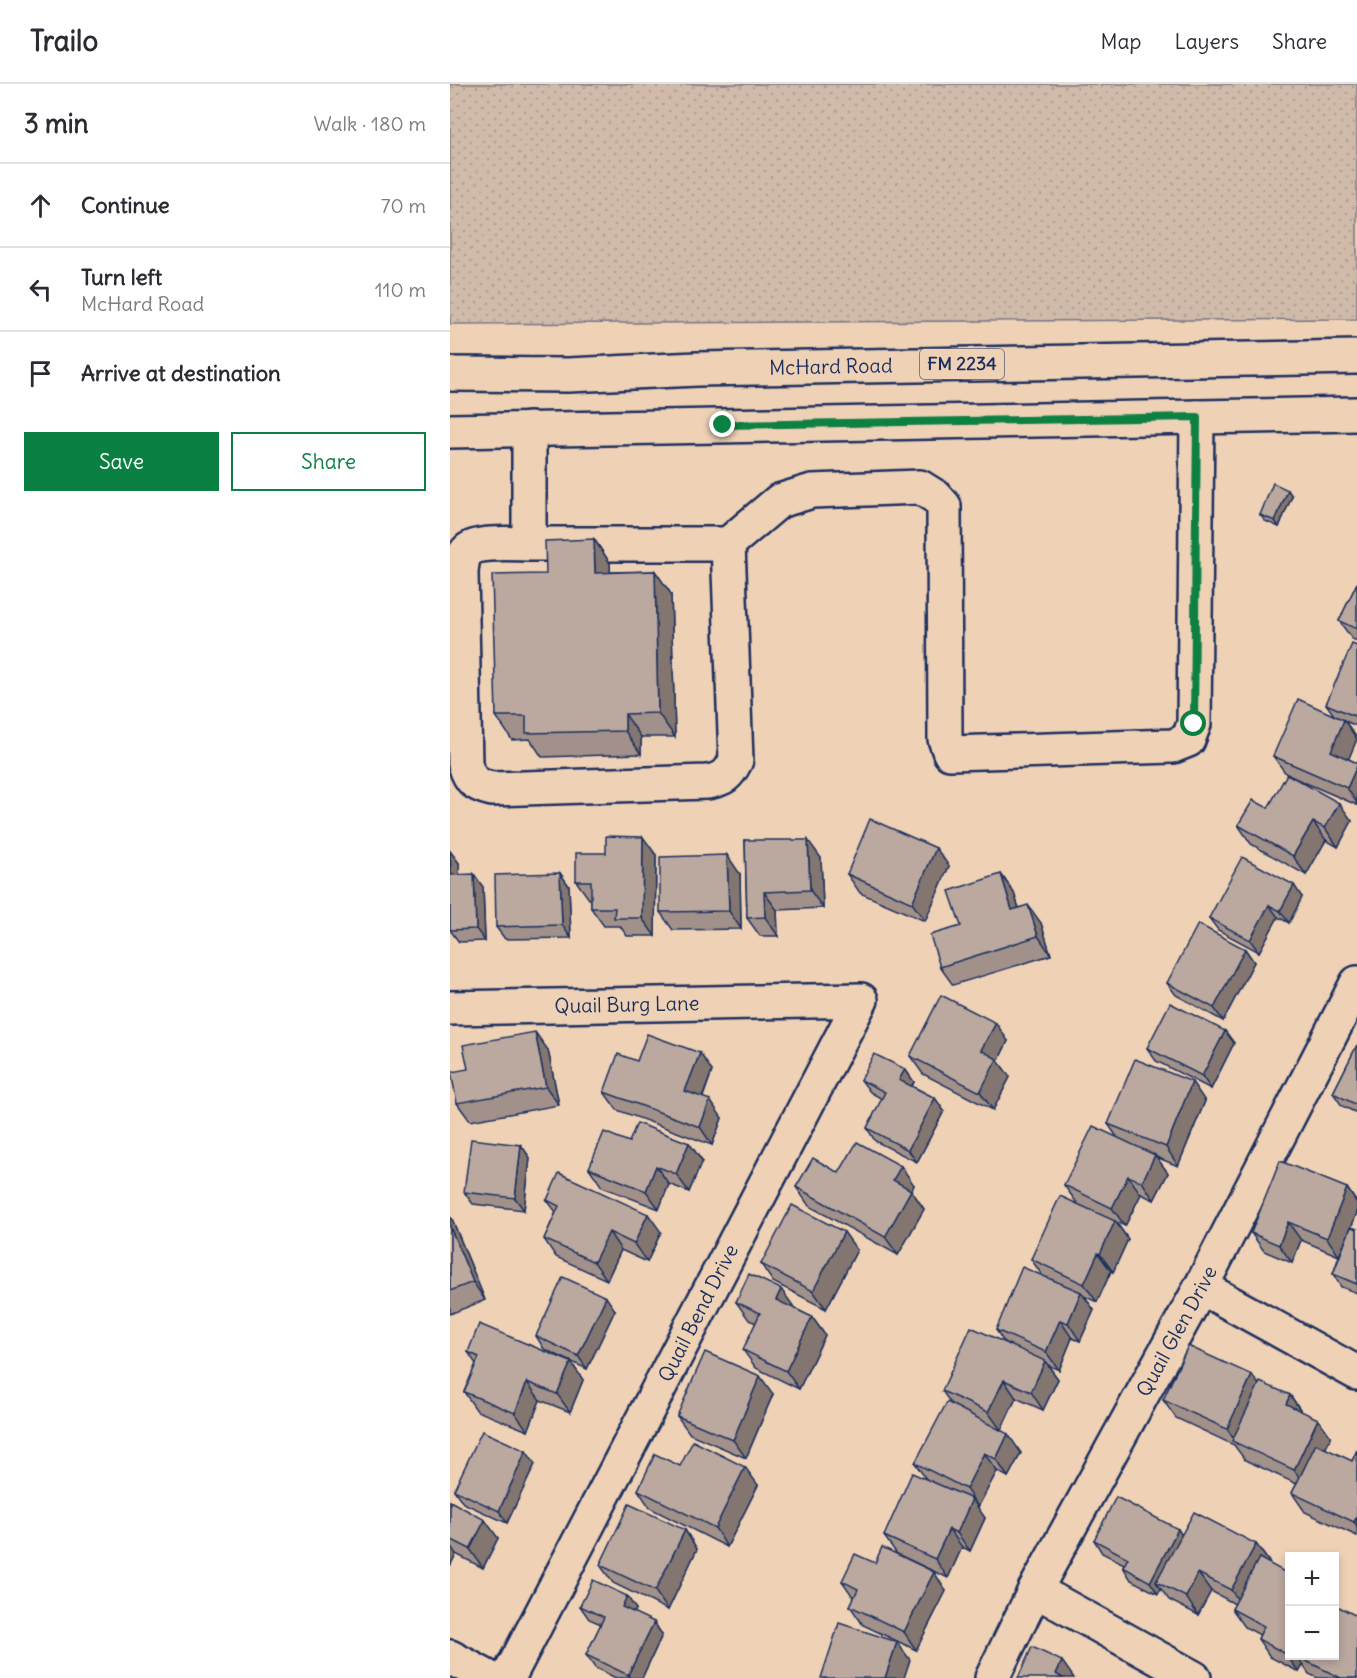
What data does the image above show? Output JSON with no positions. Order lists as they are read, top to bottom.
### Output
{
  "streets": {
    "street": [
      "FM 2234",
      "McHard Road",
      "Quail Burg Lane",
      "Quail Bend Drive",
      "Quail Glen Drive"
    ]
  },
  "crossings": [
    ["Quail Burg Lane", "Quail Bend Drive"]
  ],
  "page": {
    "header": "Trailo",
    "nav": ["Map", "Layers", "Share"],
    "heading": ["3 min", "Walk · 180 m"],
    "list": [
      ["Continue", "70 m"],
      ["Turn left", "McHard Road", "110 m"],
      "Arrive at destination"
    ],
    "buttons": ["Save", "Share"],
    "map_buttons": ["+", "−"]
  }
}
